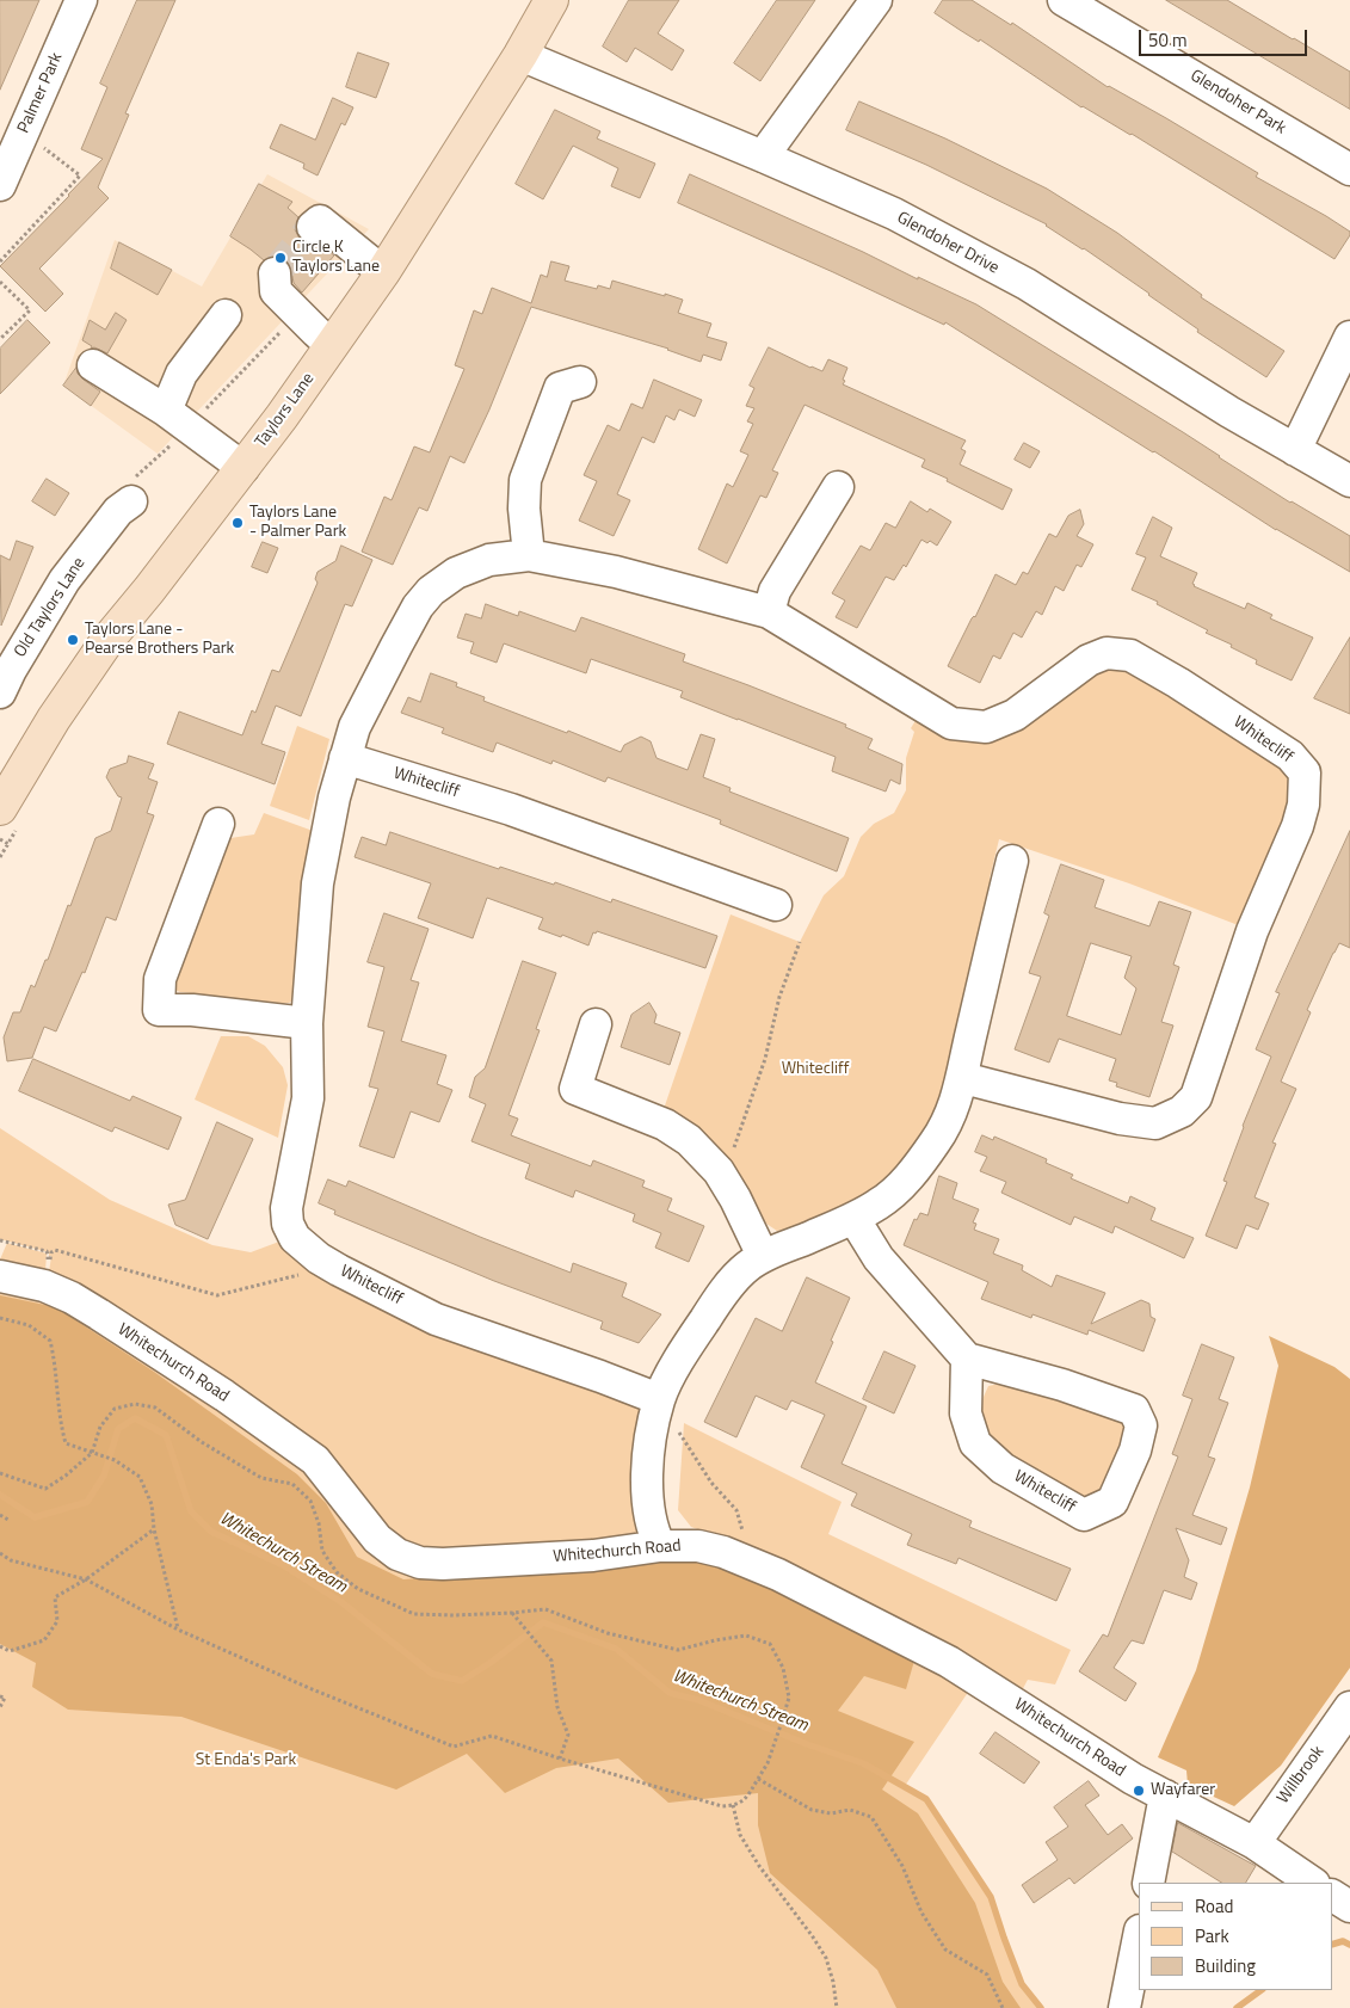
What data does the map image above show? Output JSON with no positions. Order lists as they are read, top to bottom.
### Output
{
  "streets": {
    "main road": ["Taylors Lane"],
    "street": [
      "Palmer Park",
      "Glendoher Park",
      "Glendoher Drive",
      "Old Taylors Lane",
      "Whitecliff",
      "Whitechurch Road",
      "Willbrook"
    ]
  },
  "crossings": [
    ["Glendoher Drive", "Taylors Lane"],
    ["Whitechurch Road", "Willbrook"]
  ],
  "water": ["Whitechurch Stream"],
  "parks": ["Whitecliff", "St Enda's Park"],
  "places": [
    "Circle K Taylors Lane",
    "Taylors Lane - Palmer Park",
    "Taylors Lane - Pearse Brothers Park",
    "Wayfarer"
  ],
  "legend": ["Road", "Park", "Building"],
  "scale_bar": "50 m"
}
